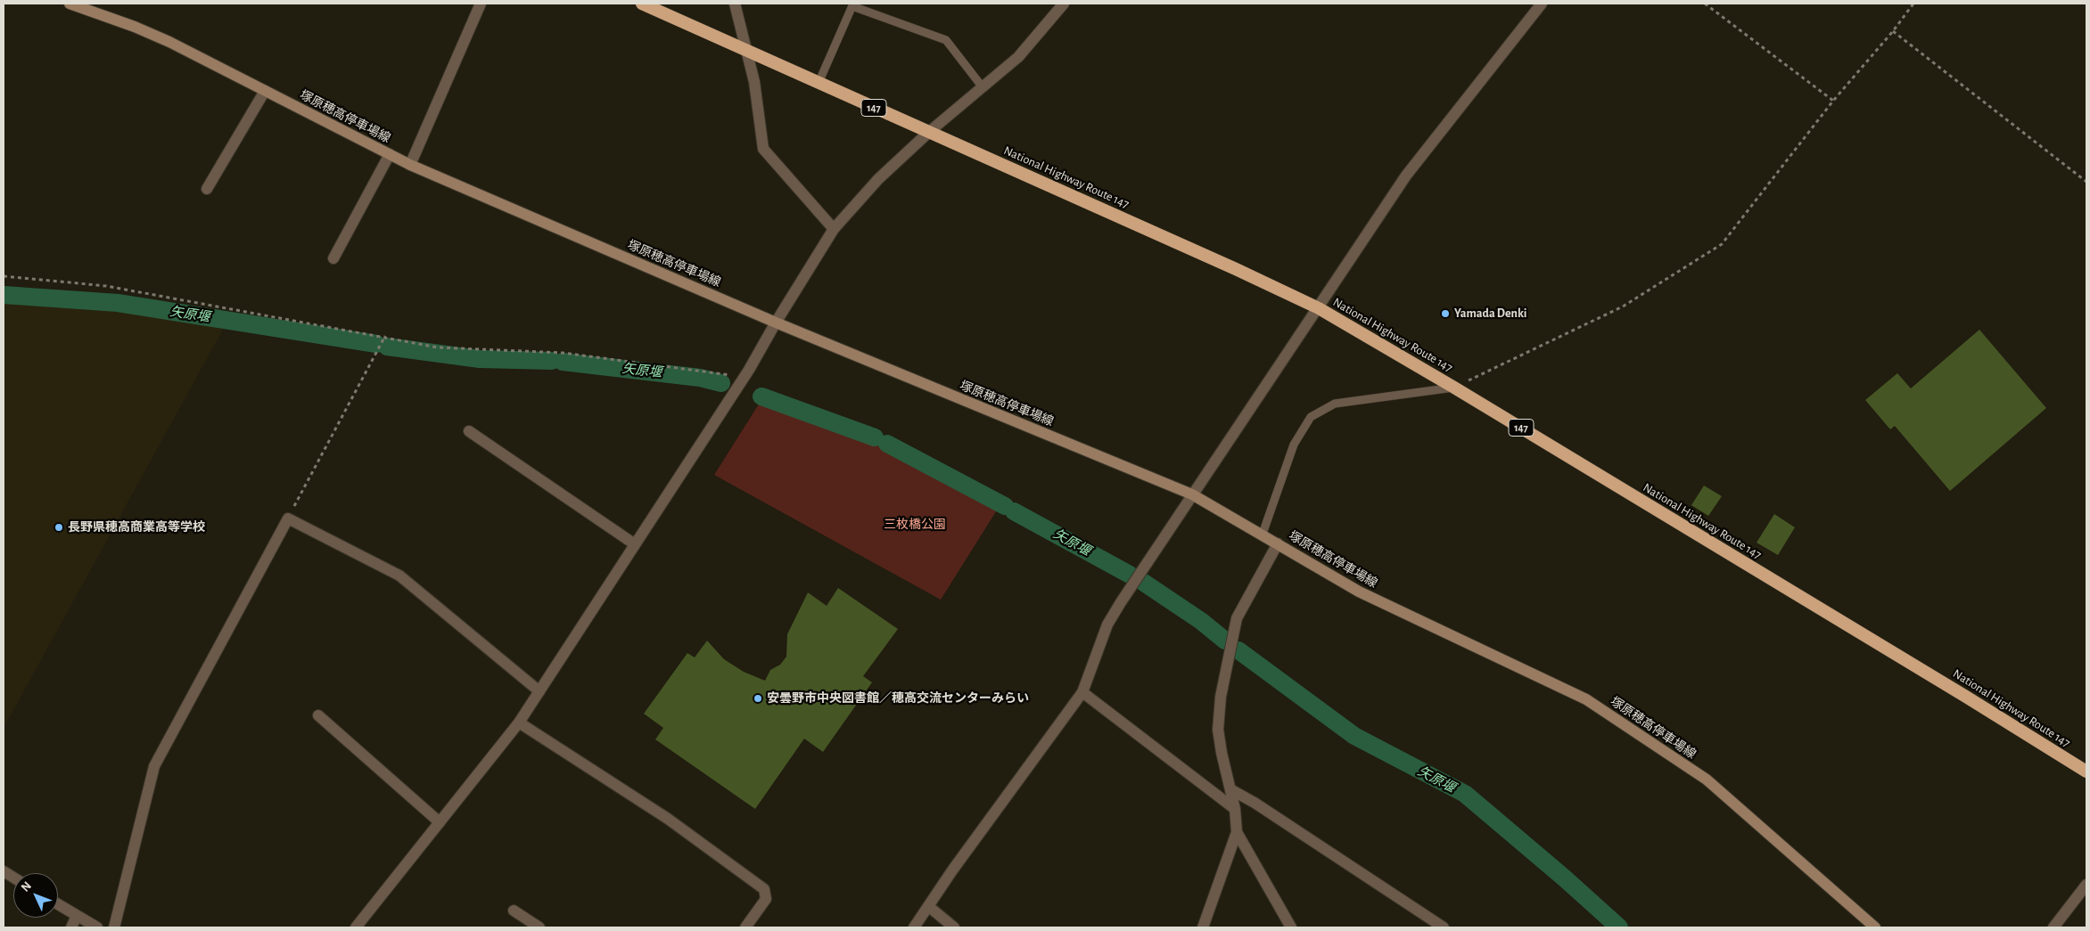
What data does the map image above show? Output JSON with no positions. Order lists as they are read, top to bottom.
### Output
{
  "streets": {
    "highway": ["147", "National Highway Route 147"],
    "main road": ["塚原穂高停車場線"]
  },
  "water": ["矢原堰"],
  "parks": ["三枚橋公園"],
  "places": ["Yamada Denki", "長野県穂高商業高等学校", "安曇野市中央図書館／穂高交流センターみらい"],
  "north": "top left"
}
